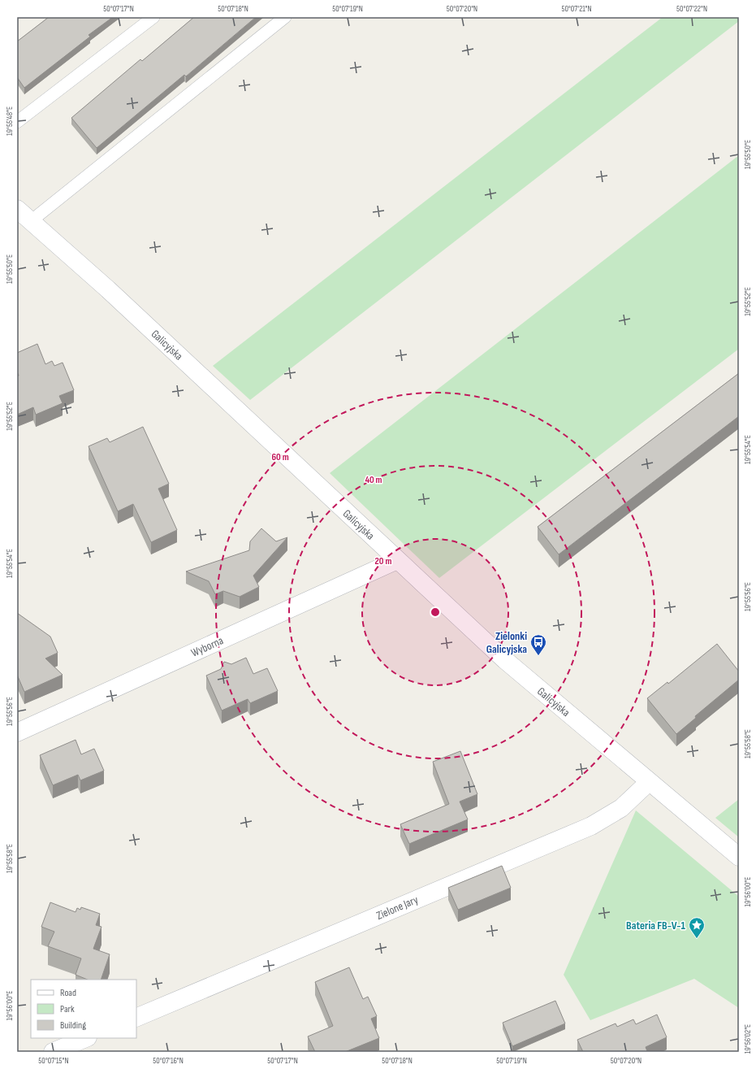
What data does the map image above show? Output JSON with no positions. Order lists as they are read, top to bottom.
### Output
{
  "streets": {
    "street": ["Galicyjska", "Wyborna", "Zielone Jary"]
  },
  "crossings": [
    ["Galicyjska", "Wyborna"],
    ["Galicyjska", "Zielone Jary"]
  ],
  "places": {
    "bus stop": ["Zielonki Galicyjska"],
    "place": ["Bateria FB-V-1"]
  },
  "legend": ["Road", "Park", "Building"],
  "coordinates": [
    "50°07'17\"N",
    "50°07'18\"N",
    "50°07'19\"N",
    "50°07'20\"N",
    "50°07'21\"N",
    "50°07'22\"N",
    "19°55'48\"E",
    "19°55'50\"E",
    "19°55'52\"E",
    "19°55'54\"E",
    "19°55'56\"E",
    "19°55'58\"E",
    "19°56'00\"E",
    "19°56'02\"E",
    "50°07'15\"N",
    "50°07'16\"N"
  ],
  "rings": ["60 m", "40 m", "20 m"]
}
